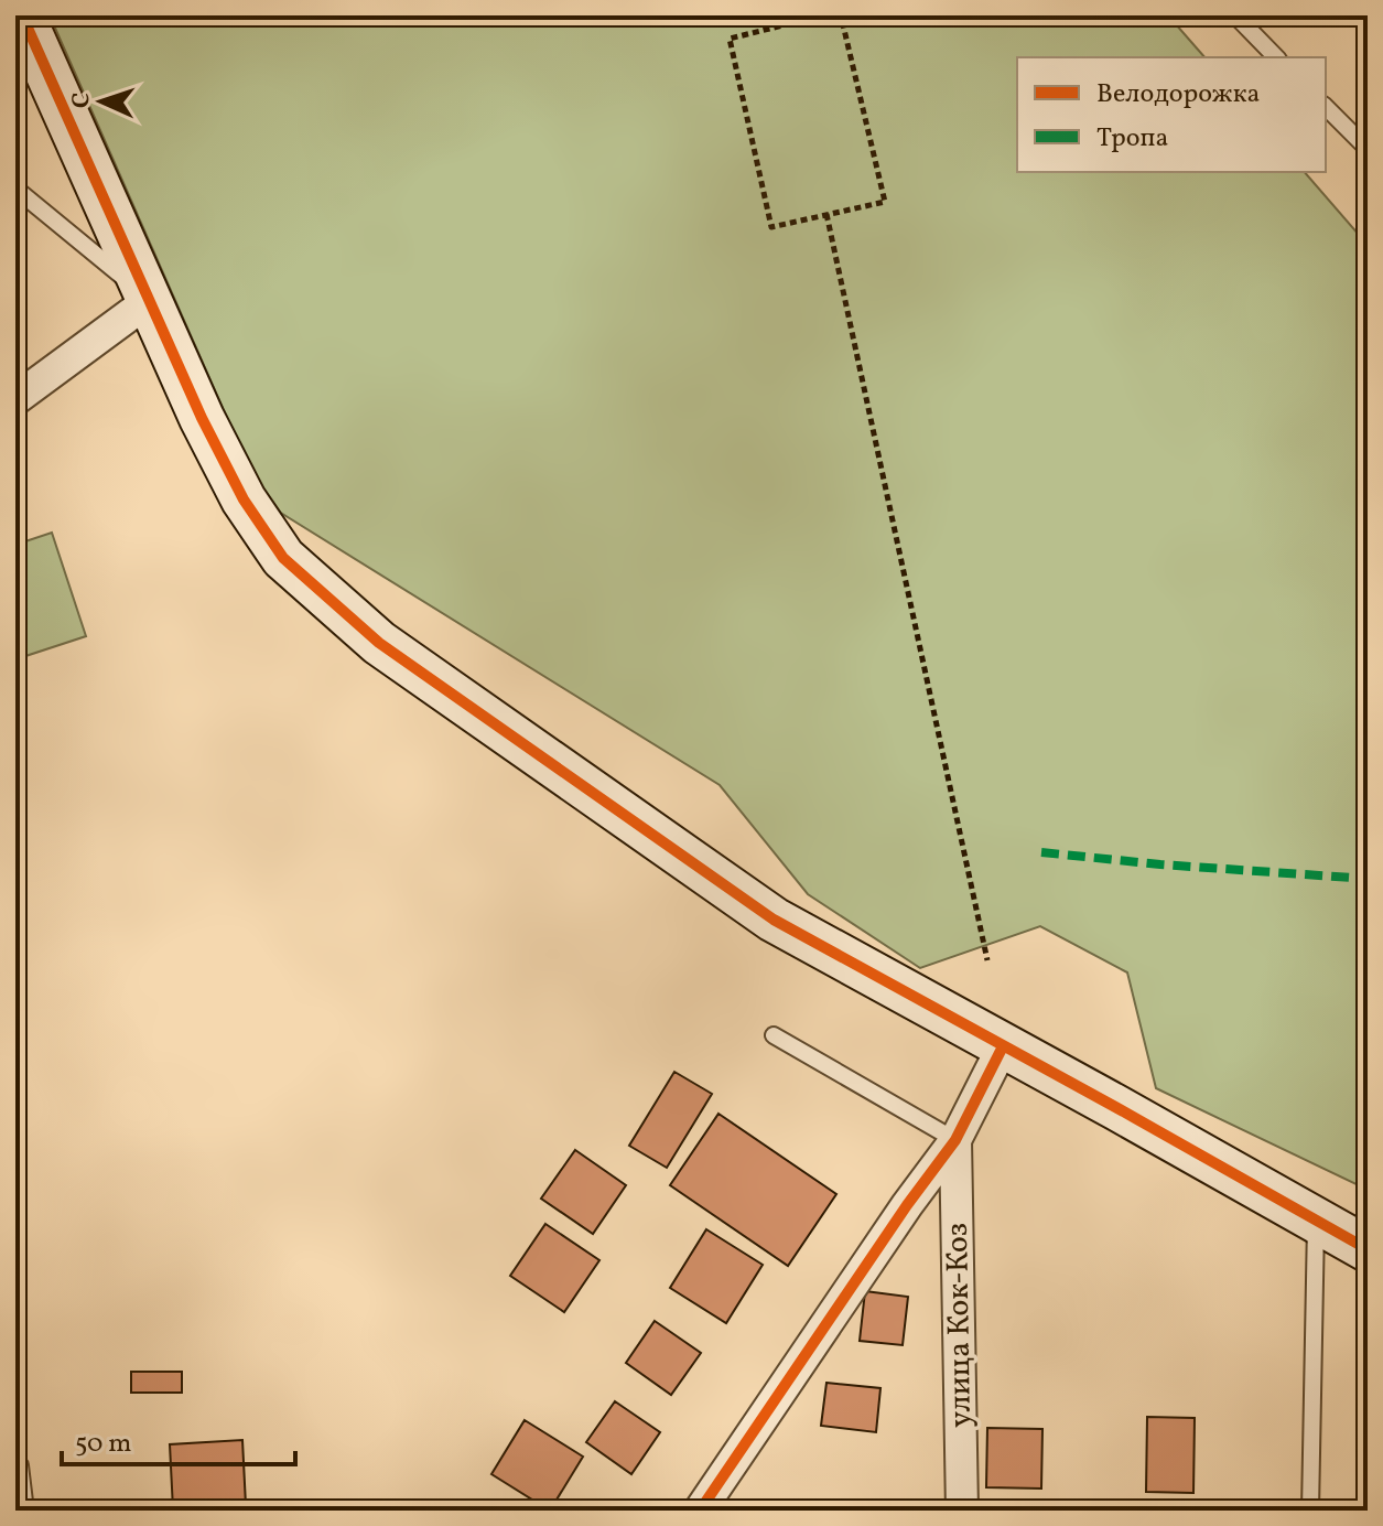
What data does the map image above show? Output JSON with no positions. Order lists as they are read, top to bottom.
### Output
{
  "streets": {
    "street": ["улица Кок-Коз"]
  },
  "legend": ["Велодорожка", "Тропа"],
  "scale_bar": "50 m",
  "north": "left"
}
